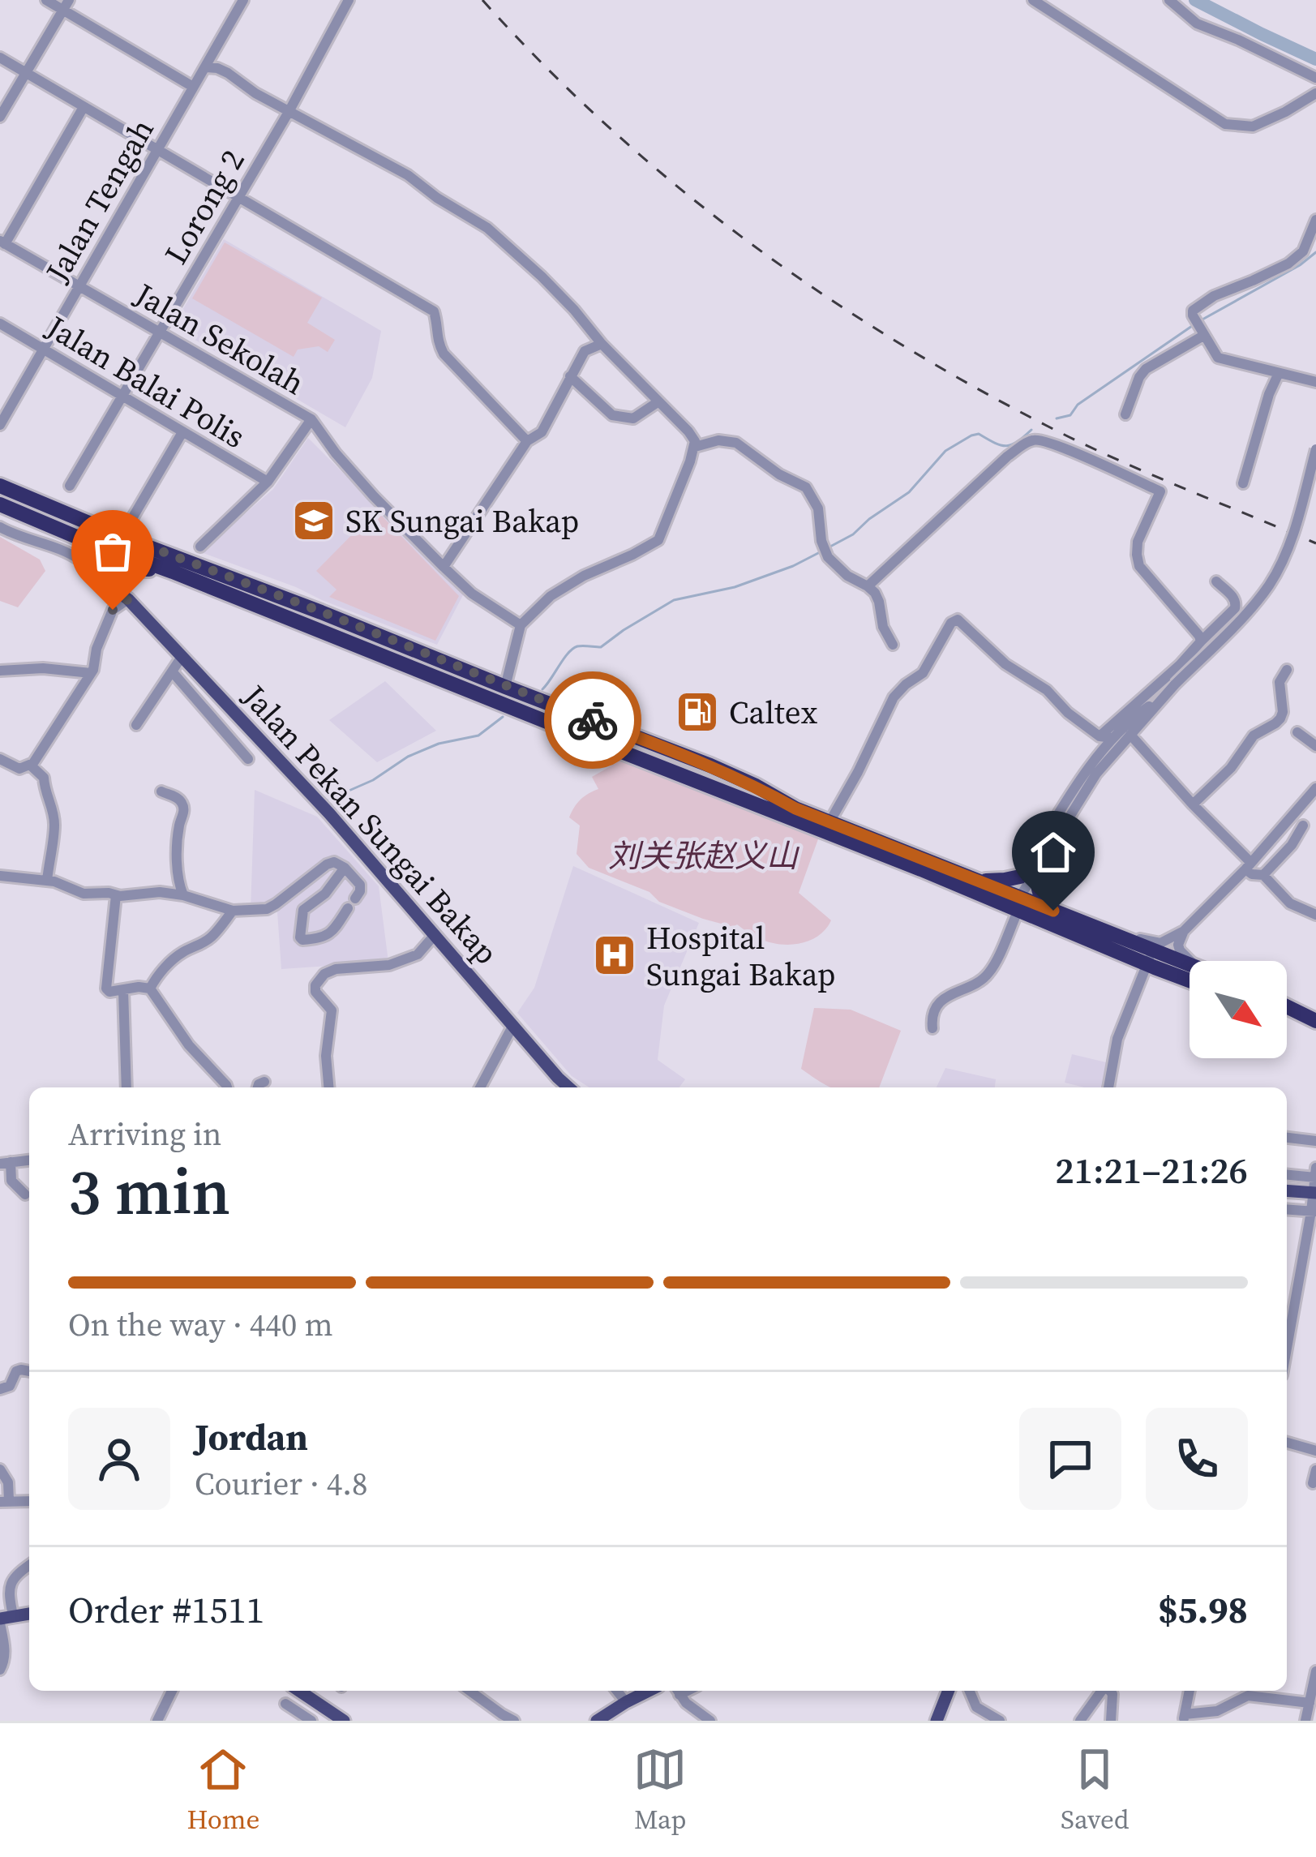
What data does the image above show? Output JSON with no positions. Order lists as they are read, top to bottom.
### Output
{
  "streets": {
    "main road": ["Jalan Pekan Sungai Bakap"],
    "street": [
      "Jalan Tengah",
      "Lorong 2",
      "Jalan Sekolah",
      "Jalan Balai Polis"
    ]
  },
  "crossings": [
    ["Jalan Tengah", "Jalan Sekolah"],
    ["Jalan Tengah", "Jalan Balai Polis"],
    ["Lorong 2", "Jalan Sekolah"],
    ["Lorong 2", "Jalan Balai Polis"]
  ],
  "parks": ["刘关张赵义山"],
  "places": {
    "school or university": ["SK Sungai Bakap"],
    "fuel station": ["Caltex"],
    "hospital": ["Hospital Sungai Bakap"]
  },
  "north": "bottom right",
  "page": {
    "heading": ["3 min", "Arriving in", "21:21–21:26"],
    "panel": [
      "Jordan",
      "Courier · 4.8",
      "Order #1511",
      "$5.98"
    ],
    "bar": "On the way · 440 m",
    "tabs": ["Home", "Map", "Saved"]
  }
}
